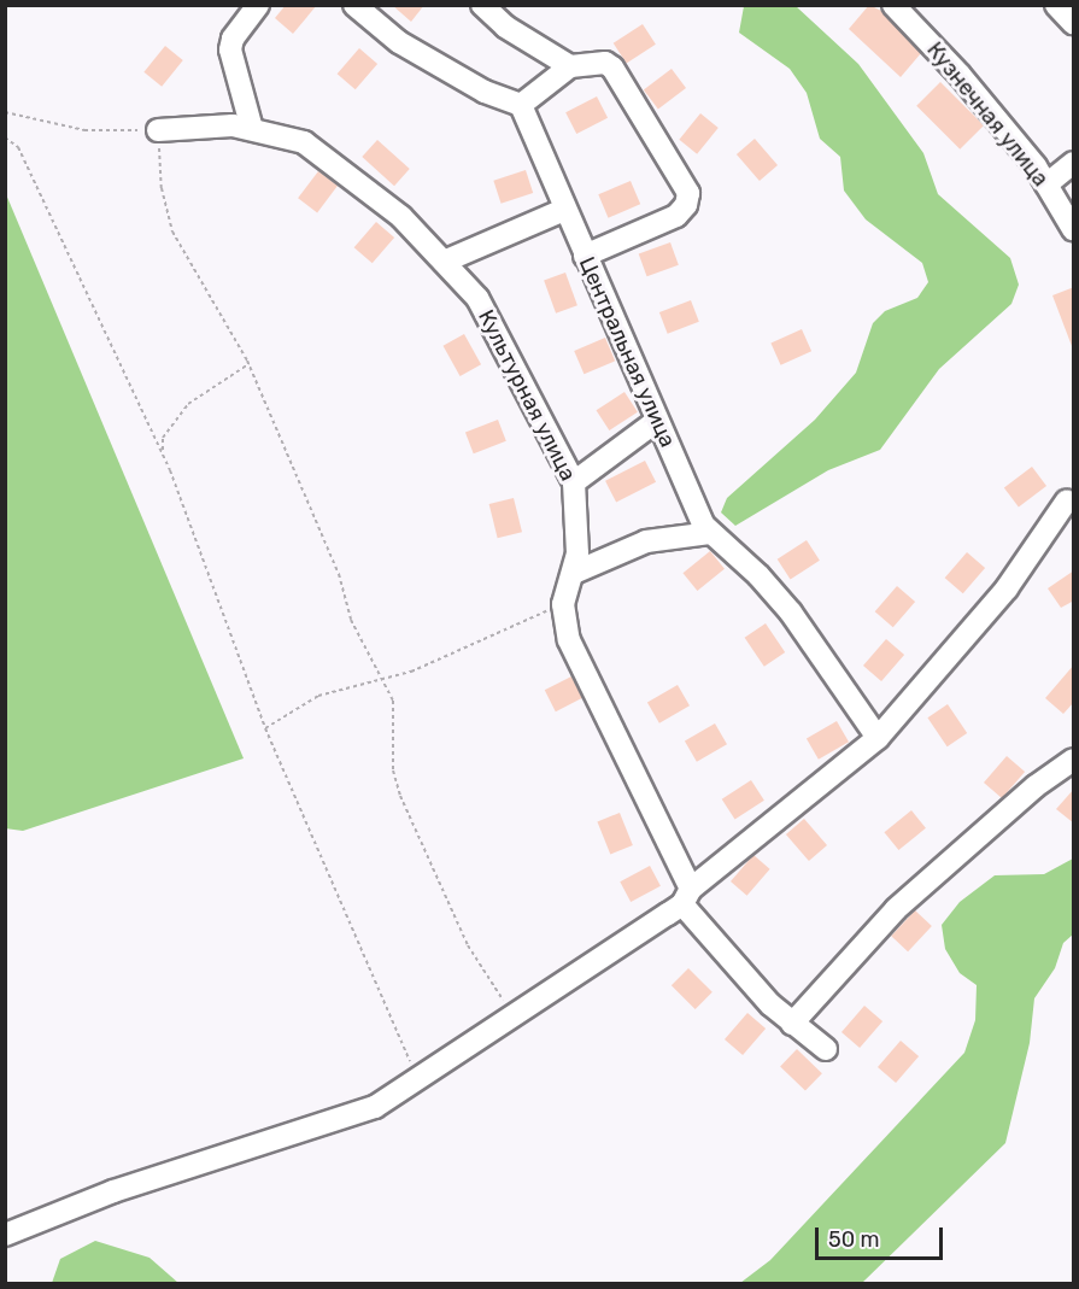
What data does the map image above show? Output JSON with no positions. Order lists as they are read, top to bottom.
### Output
{
  "streets": {
    "street": ["Кузнечная улица", "Центральная улица", "Культурная улица"]
  },
  "scale_bar": "50 m"
}
